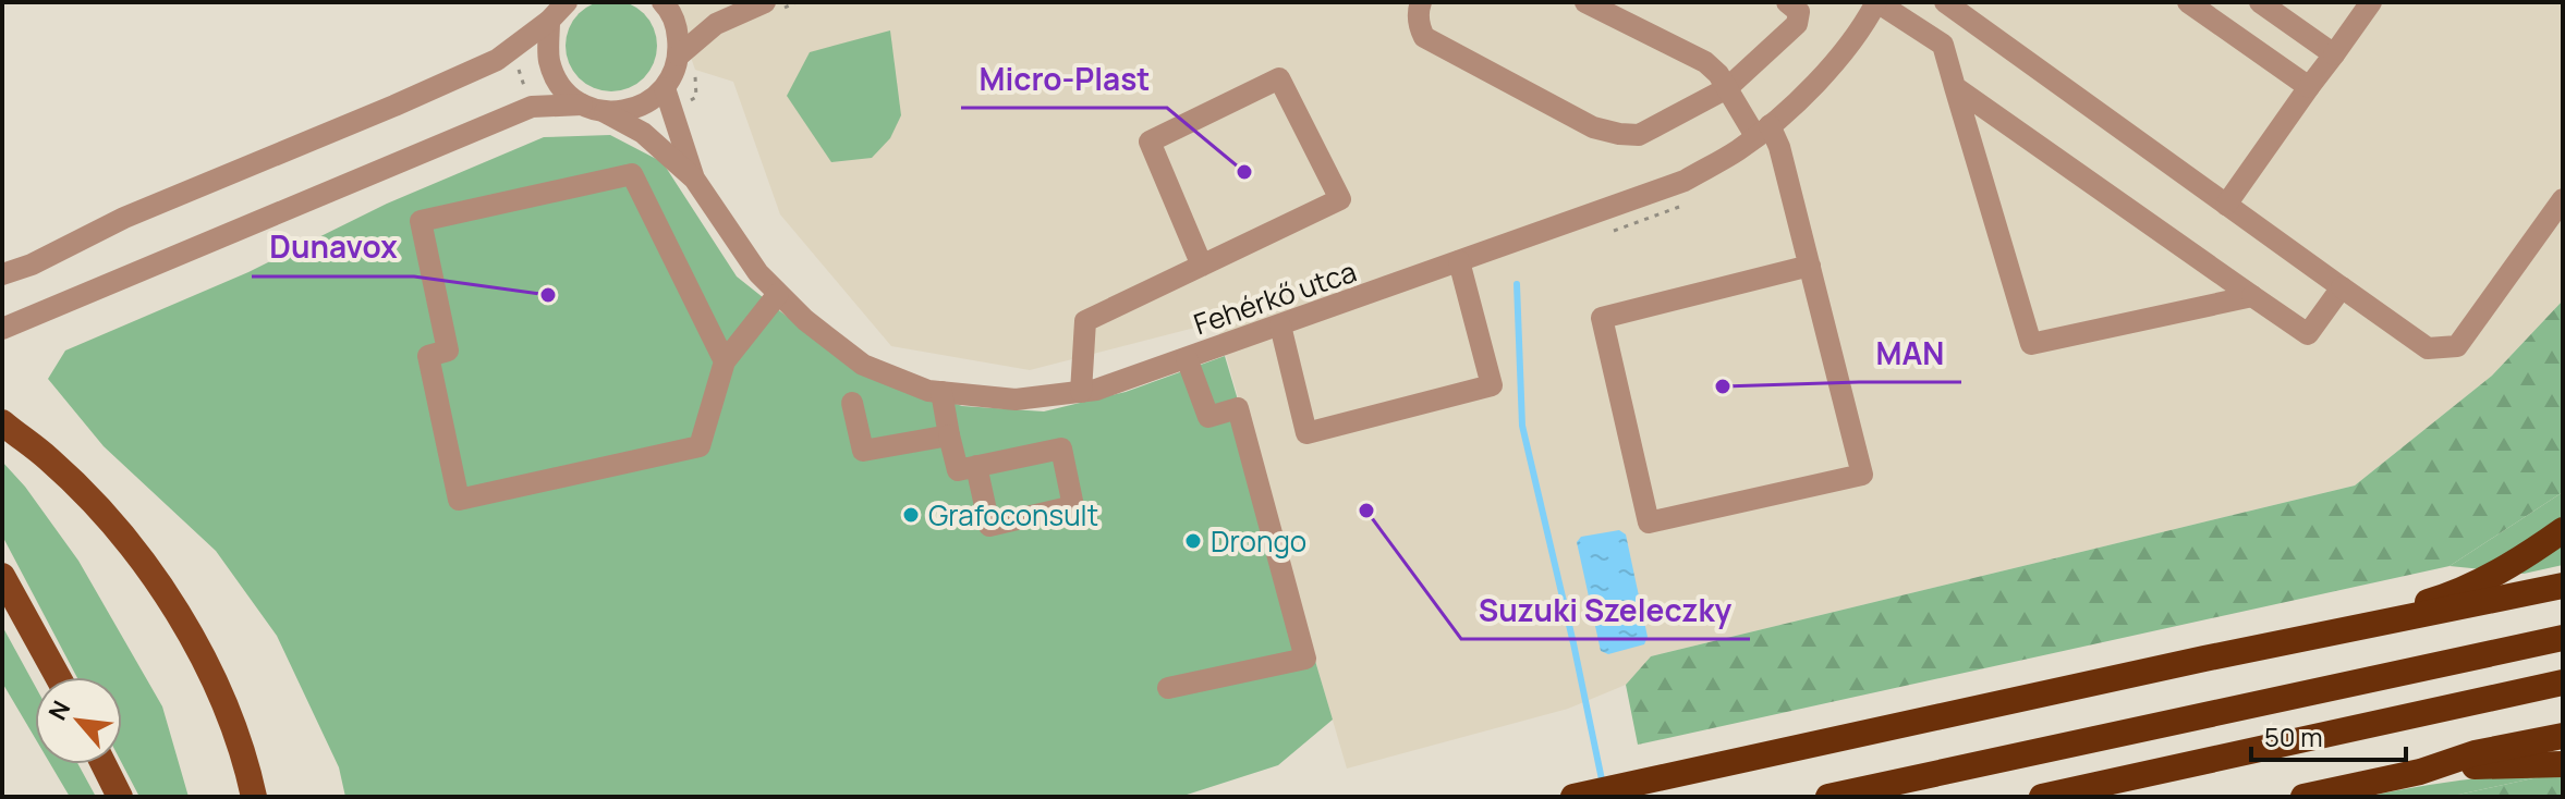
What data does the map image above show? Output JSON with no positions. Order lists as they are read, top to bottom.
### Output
{
  "streets": {
    "street": ["Fehérkő utca"]
  },
  "places": [
    "Micro-Plast",
    "Dunavox",
    "MAN",
    "Suzuki Szeleczky",
    "Grafoconsult",
    "Drongo"
  ],
  "scale_bar": "50 m",
  "north": "top left"
}
